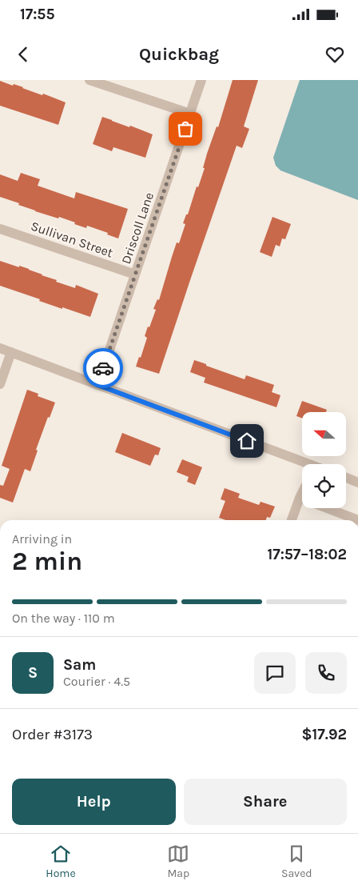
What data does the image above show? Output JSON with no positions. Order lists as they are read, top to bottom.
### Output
{
  "streets": {
    "street": ["Driscoll Lane", "Sullivan Street"]
  },
  "crossings": [
    ["Driscoll Lane", "Sullivan Street"]
  ],
  "north": "left",
  "page": {
    "status": "17:55",
    "header": "Quickbag",
    "heading": ["2 min", "Arriving in", "17:57–18:02"],
    "panel": [
      "Sam",
      "Courier · 4.5",
      "Order #3173",
      "$17.92"
    ],
    "bar": "On the way · 110 m",
    "round": "S",
    "buttons": ["Help", "Share"],
    "tabs": ["Home", "Map", "Saved"]
  }
}
